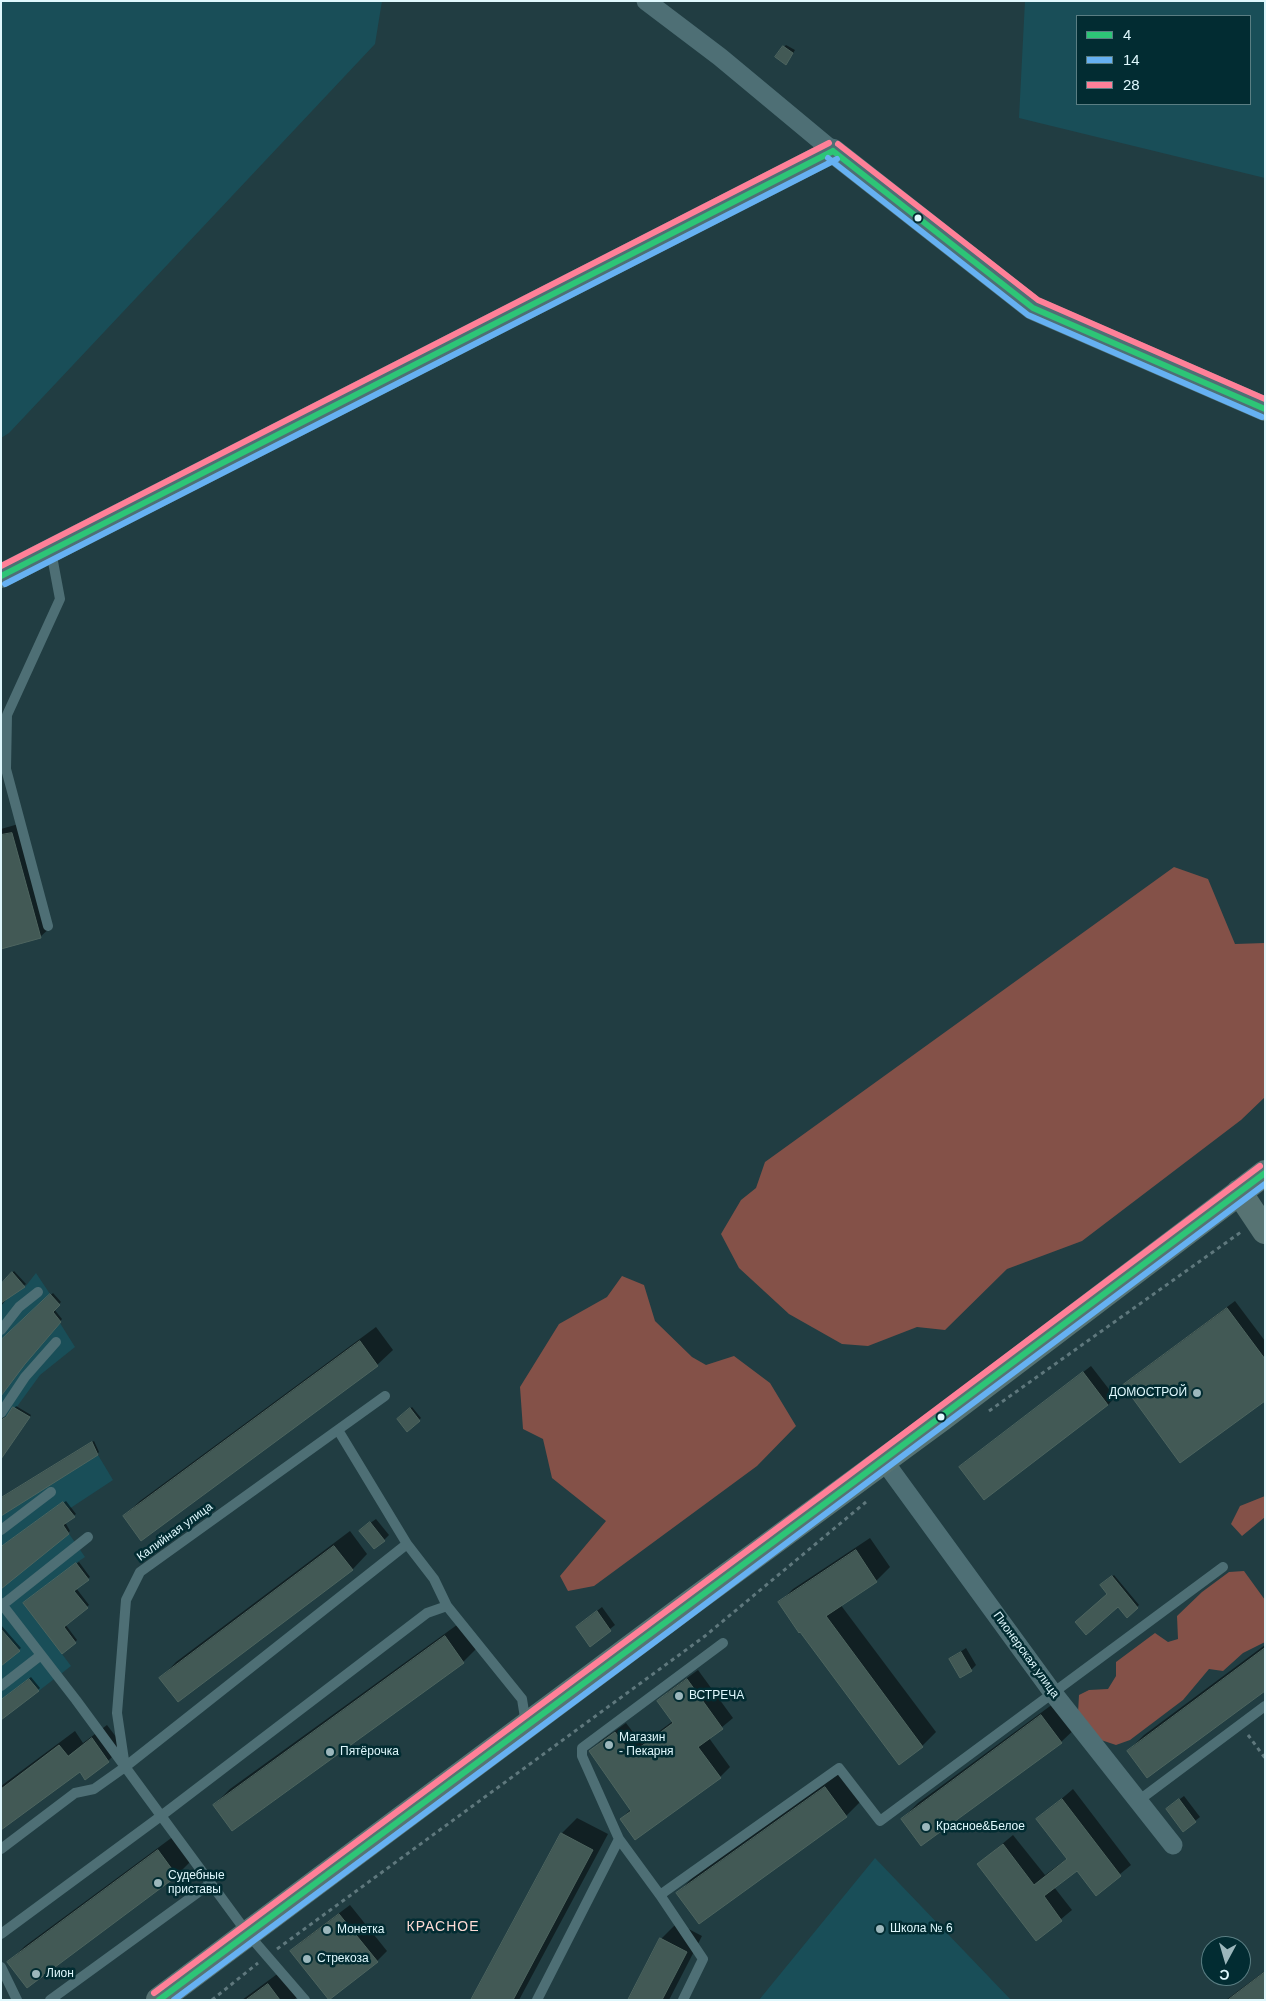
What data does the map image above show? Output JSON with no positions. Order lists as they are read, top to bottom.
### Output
{
  "streets": {
    "street": ["Пионерская улица"],
    "lane": ["Калийная улица"]
  },
  "districts": ["КРАСНОЕ"],
  "places": [
    "ДОМОСТРОЙ",
    "ВСТРЕЧА",
    "Магазин - Пекарня",
    "Пятёрочка",
    "Красное&Белое",
    "Судебные приставы",
    "Школа № 6",
    "Монетка",
    "Стрекоза",
    "Лион"
  ],
  "lines": ["transit line 28", "transit line 4", "transit line 14"],
  "legend": ["4", "14", "28"],
  "north": "bottom"
}
